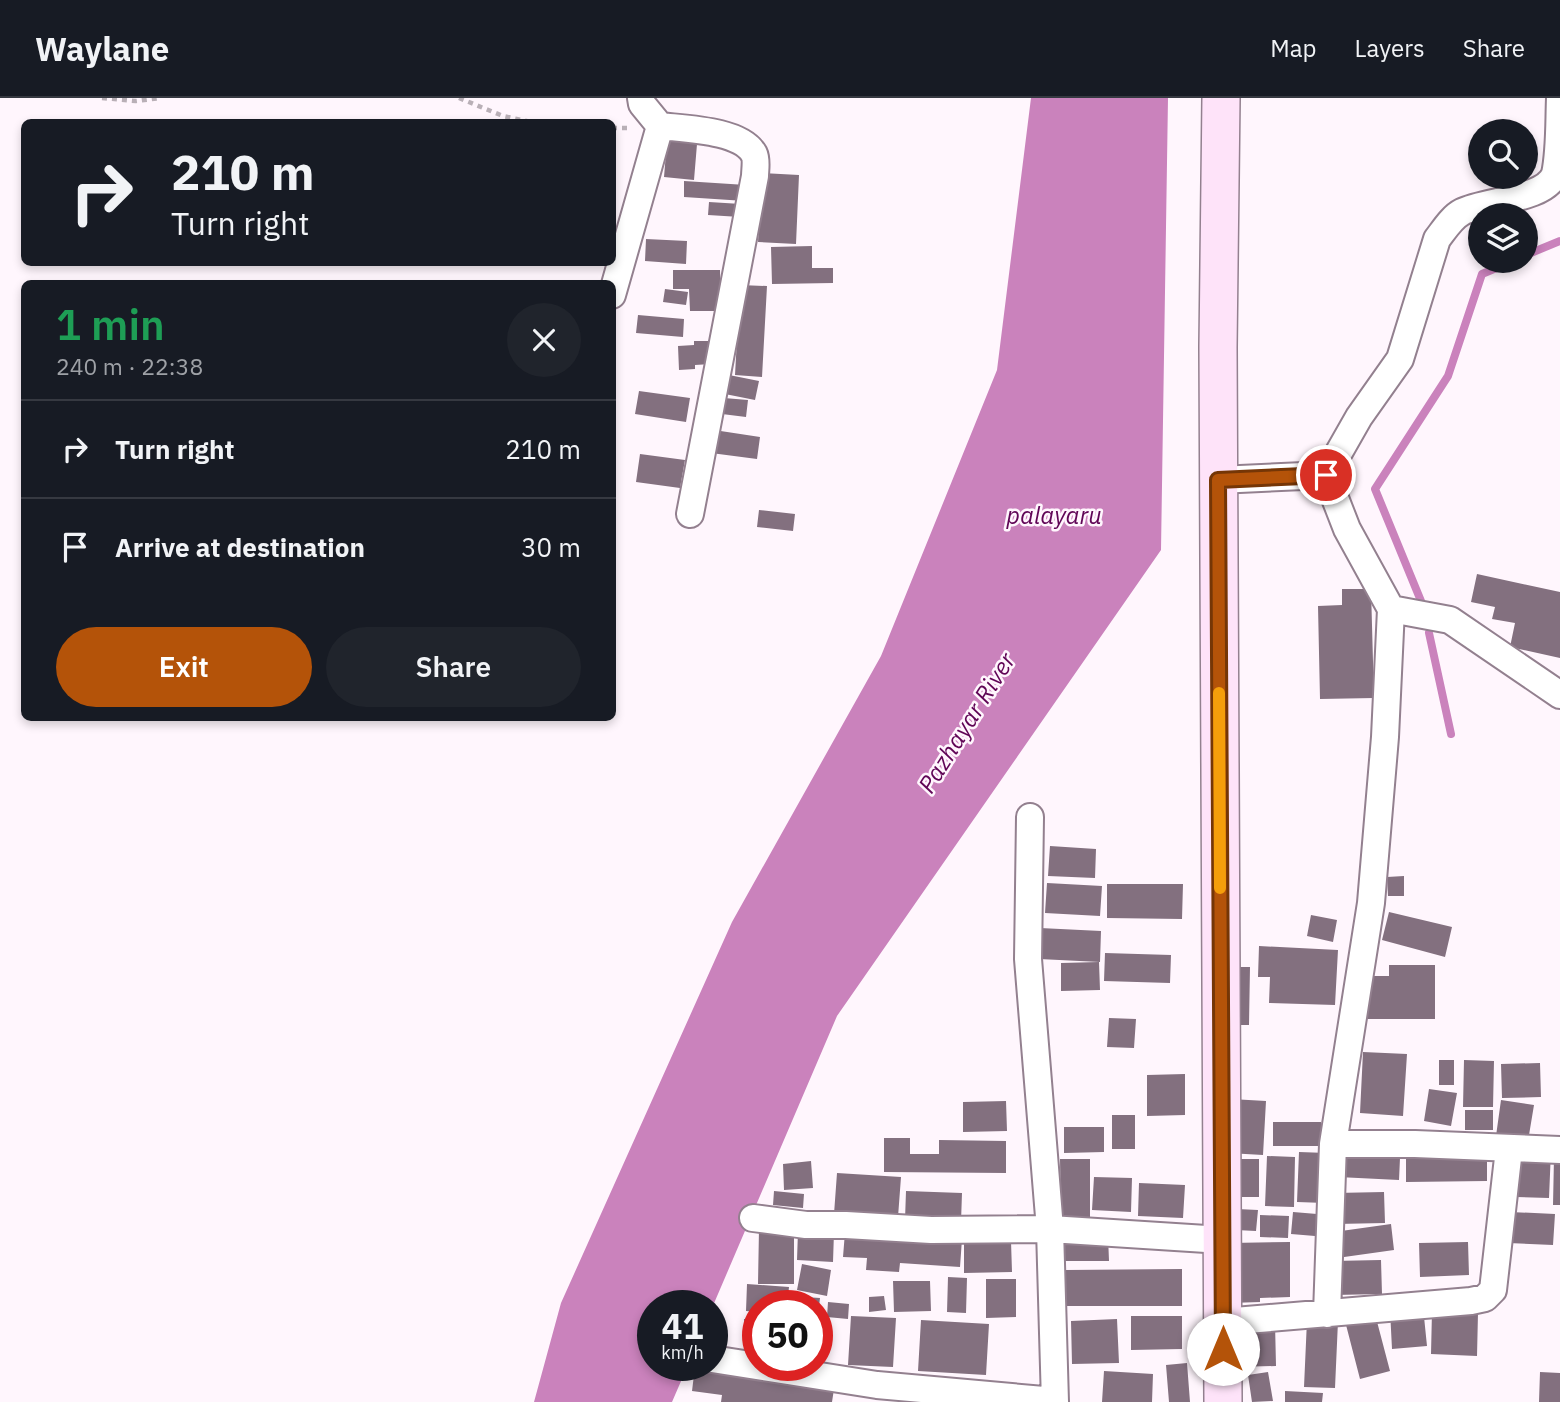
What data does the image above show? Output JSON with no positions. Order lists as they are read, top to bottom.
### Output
{
  "water": ["palayaru", "Pazhayar River"],
  "page": {
    "header": "Waylane",
    "nav": ["Map", "Layers", "Share"],
    "turn": ["210 m", "Turn right"],
    "heading": ["1 min", "240 m · 22:38"],
    "list": [
      {
        "name": "Turn right",
        "value": "210 m"
      },
      {
        "name": "Arrive at destination",
        "value": "30 m"
      }
    ],
    "buttons": ["Exit", "Share"],
    "speed": "41 km/h",
    "limit": "50"
  }
}
